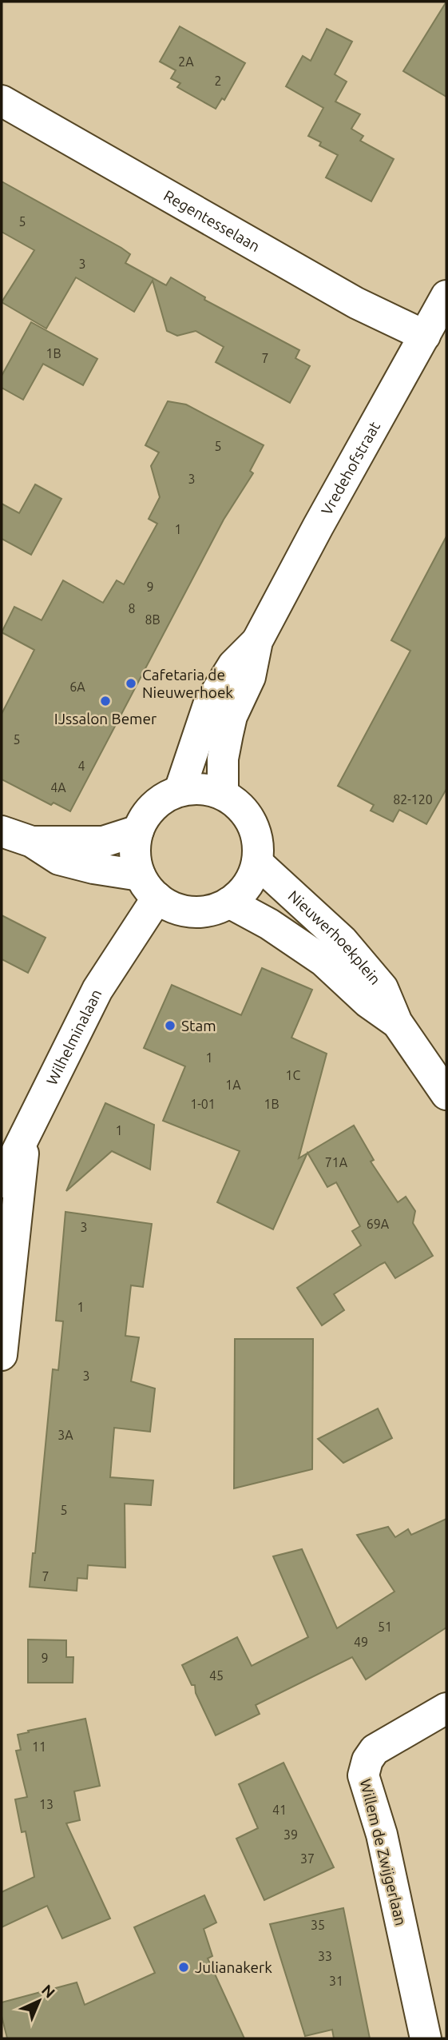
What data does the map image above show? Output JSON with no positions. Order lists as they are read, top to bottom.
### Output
{
  "streets": {
    "street": [
      "Regentesselaan",
      "Vredehofstraat",
      "Nieuwerhoekplein",
      "Wilhelminalaan",
      "Willem de Zwijgerlaan"
    ]
  },
  "crossings": [
    ["Regentesselaan", "Vredehofstraat"],
    ["Vredehofstraat", "Nieuwerhoekplein"],
    ["Vredehofstraat", "Wilhelminalaan"],
    ["Nieuwerhoekplein", "Wilhelminalaan"]
  ],
  "places": [
    "Cafetaria de Nieuwerhoek",
    "IJssalon Bemer",
    "Stam",
    "Julianakerk"
  ],
  "house_numbers": [
    "2A",
    "2",
    "5",
    "3",
    "1B",
    "7",
    "5",
    "3",
    "1",
    "9",
    "8",
    "8B",
    "6A",
    "5",
    "4",
    "4A",
    "82-120",
    "1",
    "1C",
    "1A",
    "1-01",
    "1B",
    "1",
    "71A",
    "69A",
    "3",
    "1",
    "3",
    "3A",
    "5",
    "7",
    "51",
    "49",
    "9",
    "45",
    "11",
    "13",
    "41",
    "39",
    "37",
    "35",
    "33",
    "31"
  ],
  "north": "top right"
}
